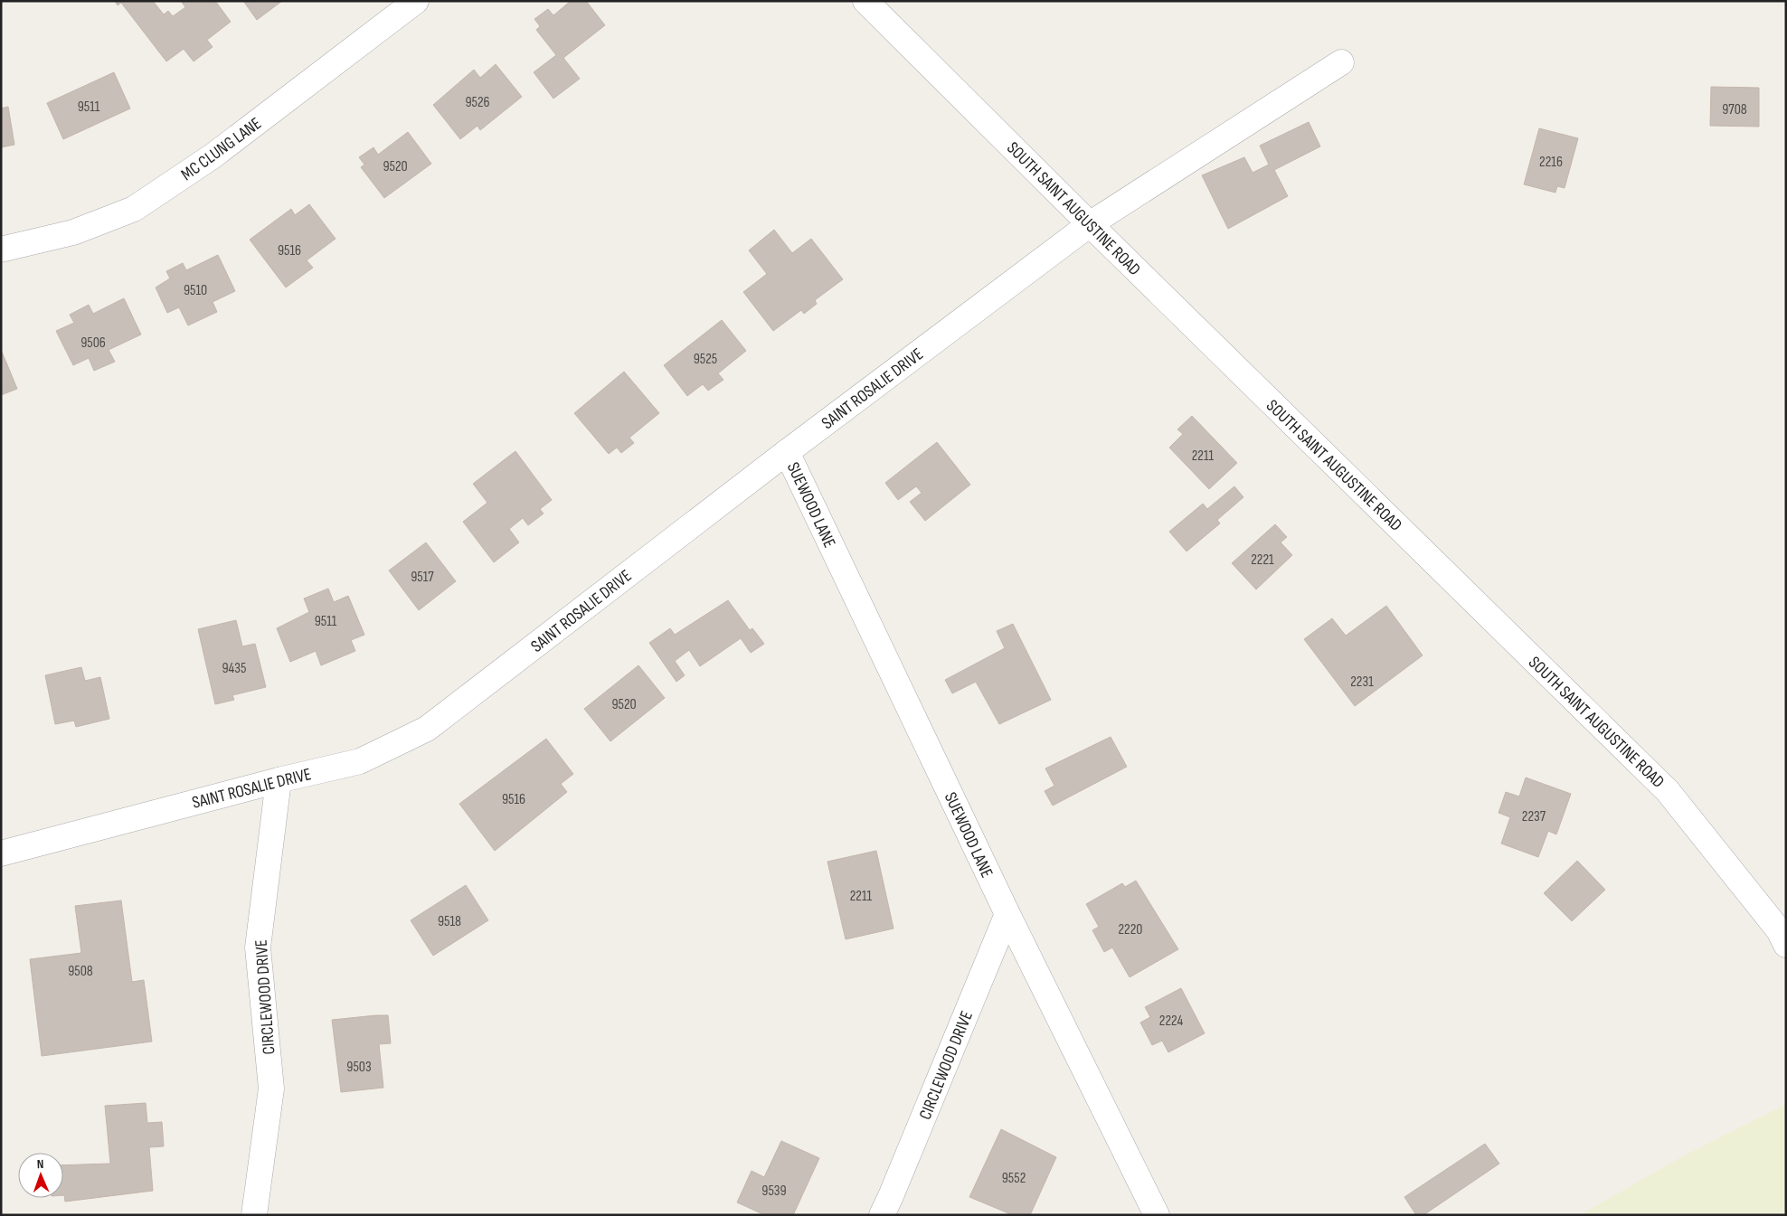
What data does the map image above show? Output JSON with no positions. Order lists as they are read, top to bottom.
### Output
{
  "streets": {
    "street": [
      "MC CLUNG LANE",
      "SOUTH SAINT AUGUSTINE ROAD",
      "SAINT ROSALIE DRIVE",
      "SUEWOOD LANE",
      "CIRCLEWOOD DRIVE"
    ]
  },
  "crossings": [
    ["SOUTH SAINT AUGUSTINE ROAD", "SAINT ROSALIE DRIVE"],
    ["SAINT ROSALIE DRIVE", "SUEWOOD LANE"],
    ["SAINT ROSALIE DRIVE", "CIRCLEWOOD DRIVE"],
    ["SUEWOOD LANE", "CIRCLEWOOD DRIVE"]
  ],
  "house_numbers": [
    "9526",
    "9511",
    "9708",
    "2216",
    "9520",
    "9516",
    "9510",
    "9506",
    "9525",
    "2211",
    "2221",
    "9517",
    "9511",
    "9435",
    "2231",
    "9520",
    "9516",
    "2237",
    "2211",
    "9518",
    "2220",
    "9508",
    "2224",
    "9503",
    "9552",
    "9539"
  ],
  "north": "top"
}
